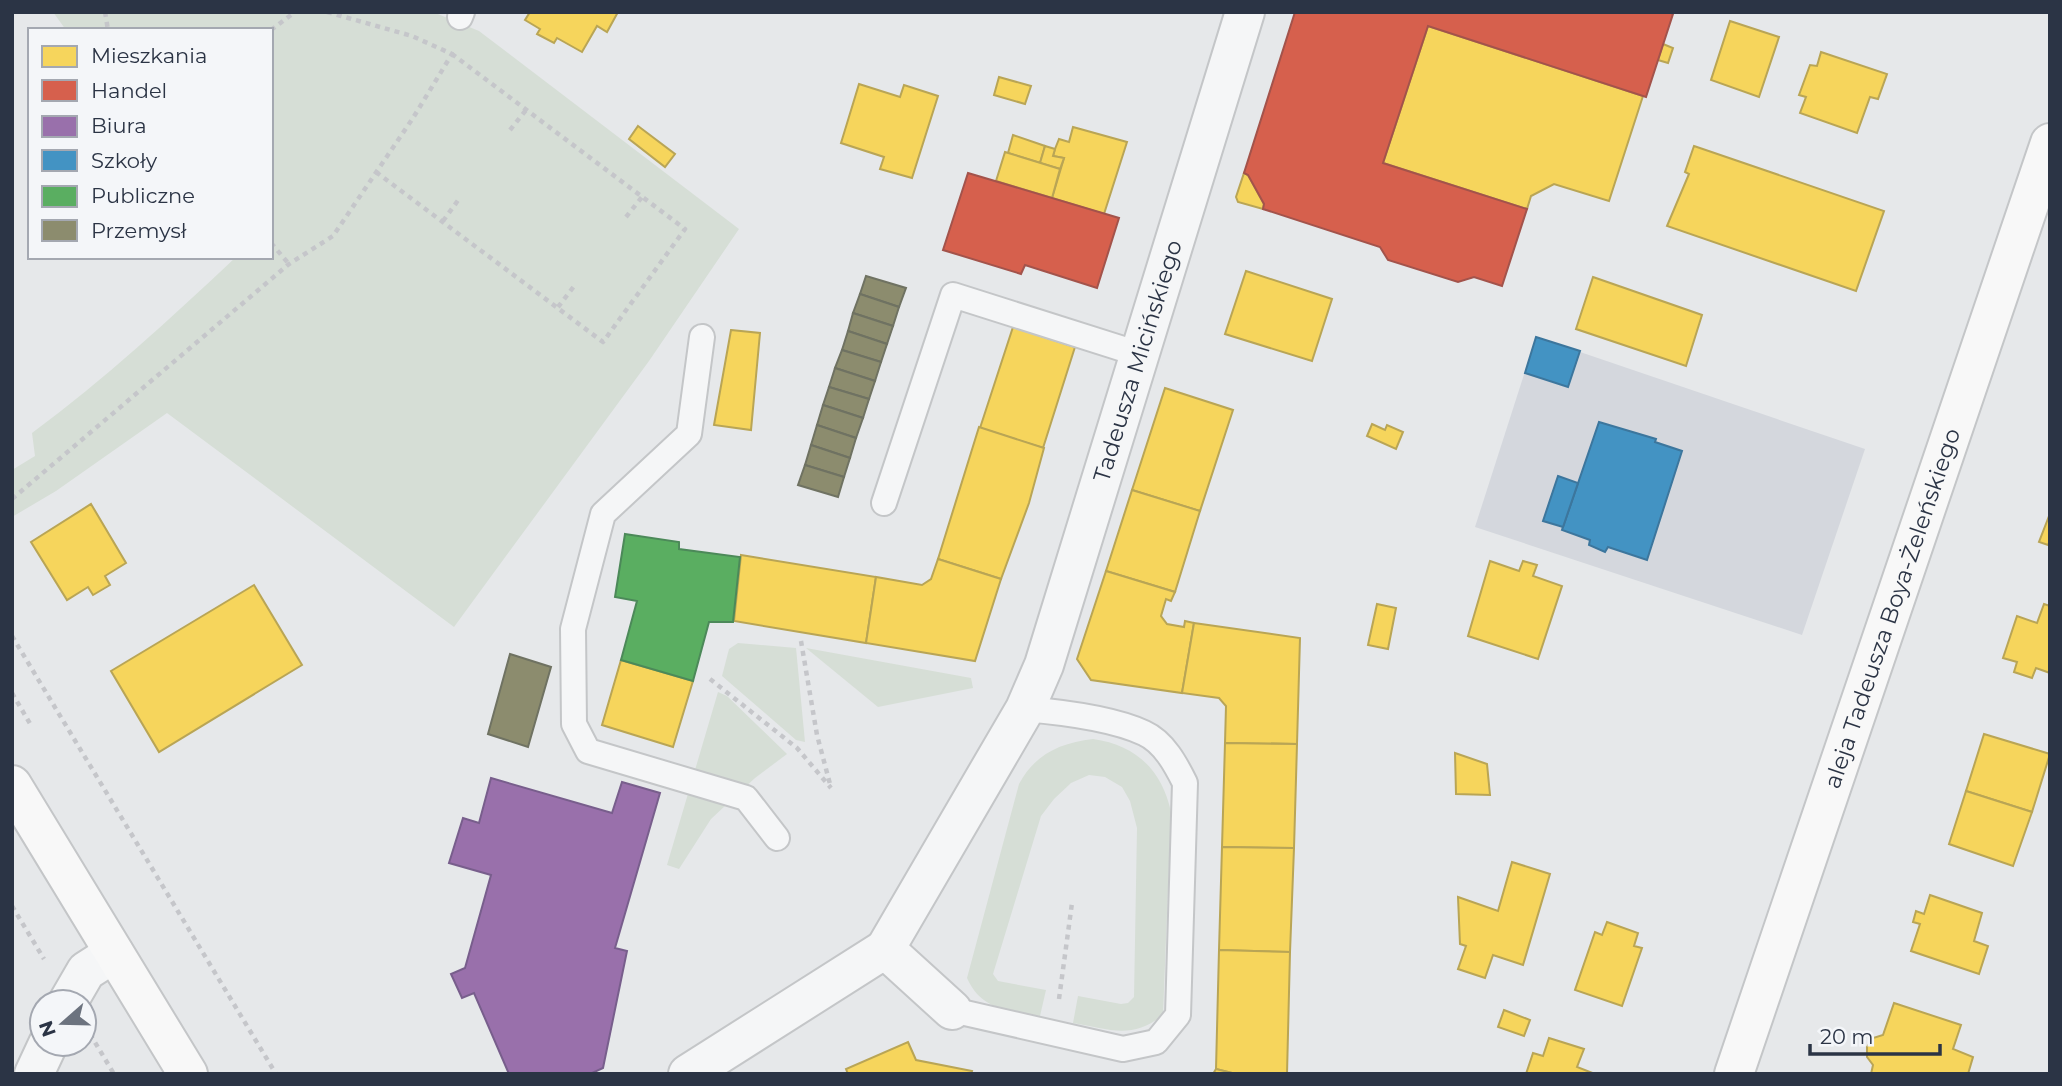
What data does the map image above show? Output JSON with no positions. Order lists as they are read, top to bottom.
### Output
{
  "streets": {
    "street": ["Tadeusza Micińskiego", "aleja Tadeusza Boya-Żeleńskiego"]
  },
  "legend": [
    "Mieszkania",
    "Handel",
    "Biura",
    "Szkoły",
    "Publiczne",
    "Przemysł"
  ],
  "scale_bar": "20 m",
  "north": "left"
}
